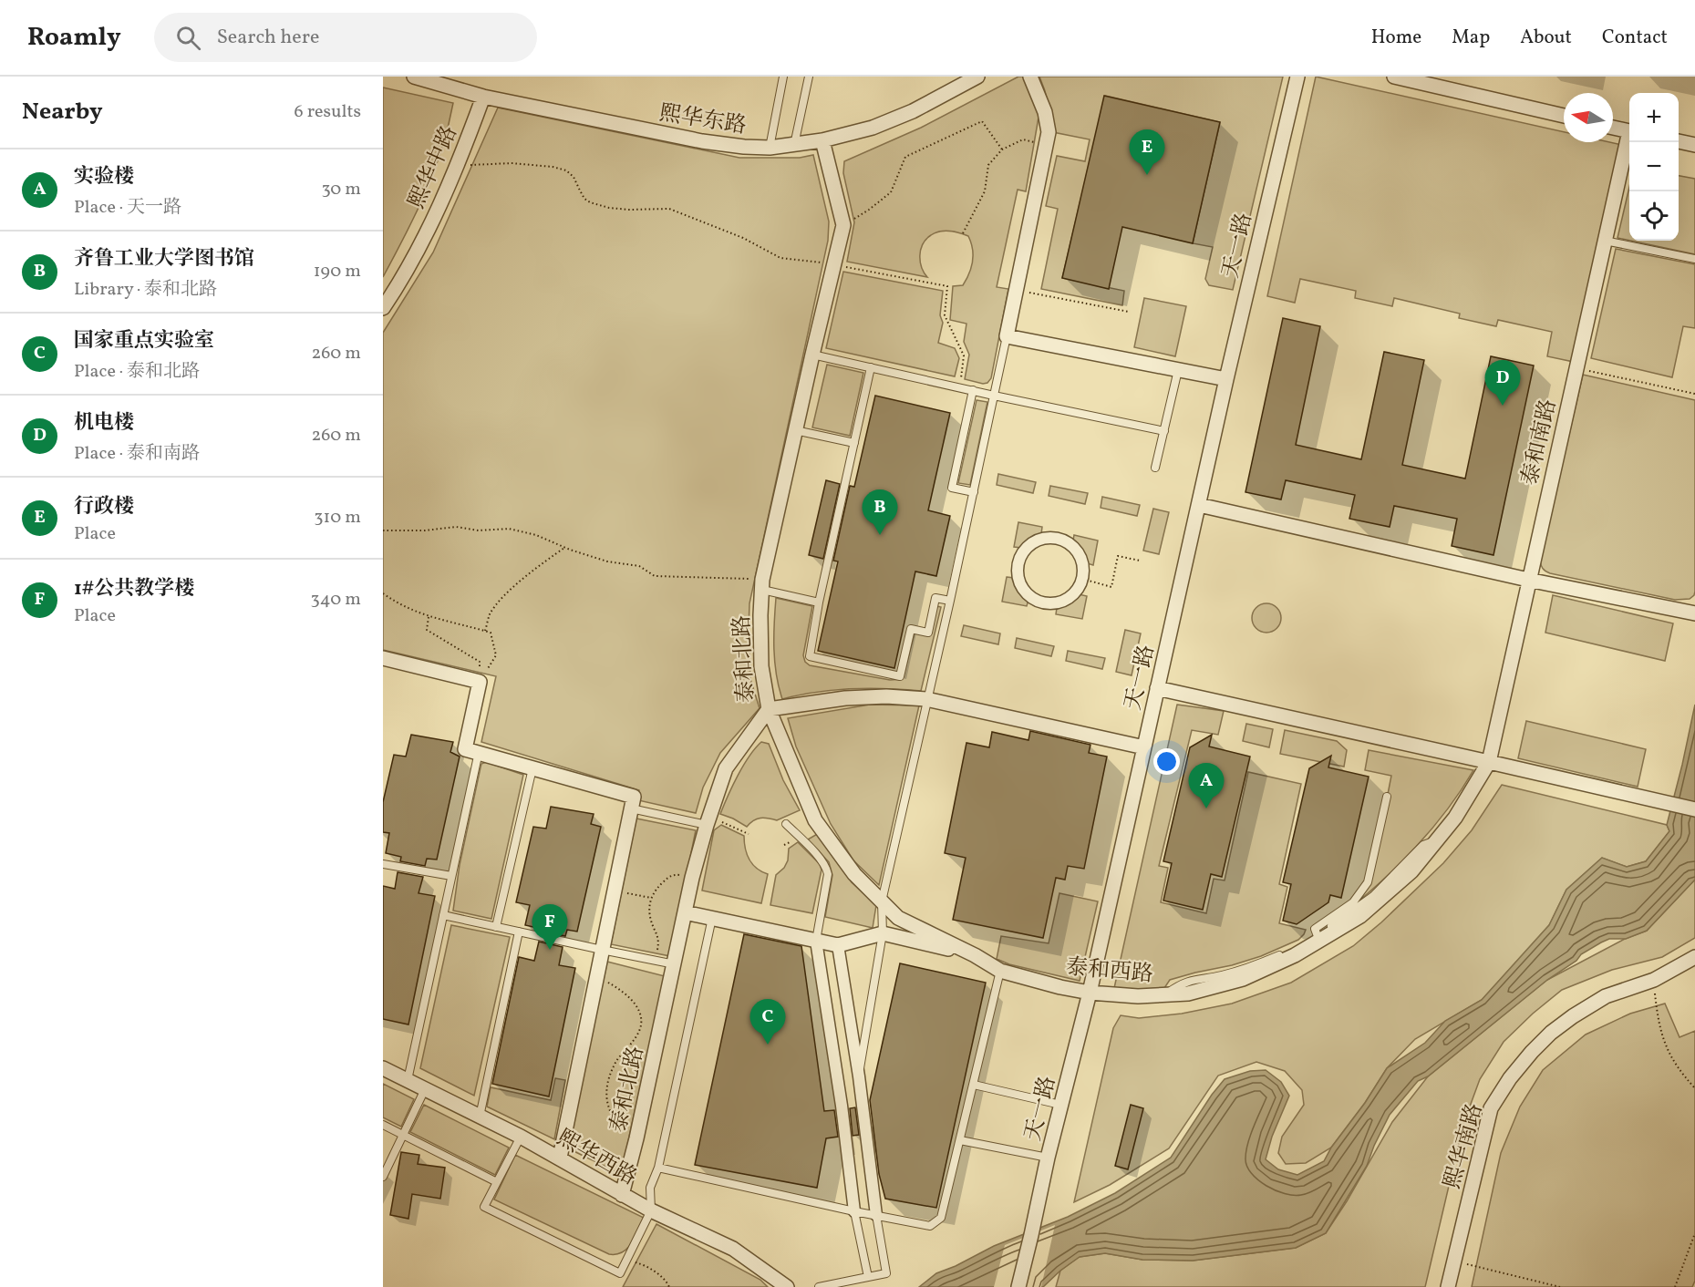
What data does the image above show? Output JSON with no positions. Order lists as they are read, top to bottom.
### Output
{
  "streets": {
    "street": [
      "熙华东路",
      "熙华中路",
      "天一路",
      "泰和南路",
      "泰和北路",
      "泰和西路",
      "熙华南路",
      "熙华西路"
    ]
  },
  "crossings": [
    ["熙华东路", "熙华中路"],
    ["熙华东路", "泰和北路"],
    ["天一路", "泰和西路"],
    ["泰和南路", "泰和西路"],
    ["泰和北路", "泰和西路"],
    ["泰和北路", "熙华西路"]
  ],
  "north": "left",
  "page": {
    "header": "Roamly",
    "search": "Search here",
    "nav": [
      "Home",
      "Map",
      "About",
      "Contact"
    ],
    "heading": ["Nearby", "6 results"],
    "map_buttons": ["+", "−"],
    "pins": [
      "E",
      "D",
      "B",
      "A",
      "F",
      "C"
    ],
    "list": [
      {
        "mark": "A",
        "name": "实验楼",
        "note": "Place · 天一路",
        "value": "30 m"
      },
      {
        "mark": "B",
        "name": "齐鲁工业大学图书馆",
        "note": "Library · 泰和北路",
        "value": "190 m"
      },
      {
        "mark": "C",
        "name": "国家重点实验室",
        "note": "Place · 泰和北路",
        "value": "260 m"
      },
      {
        "mark": "D",
        "name": "机电楼",
        "note": "Place · 泰和南路",
        "value": "260 m"
      },
      {
        "mark": "E",
        "name": "行政楼",
        "note": "Place",
        "value": "310 m"
      },
      {
        "mark": "F",
        "name": "1#公共教学楼",
        "note": "Place",
        "value": "340 m"
      }
    ]
  }
}
